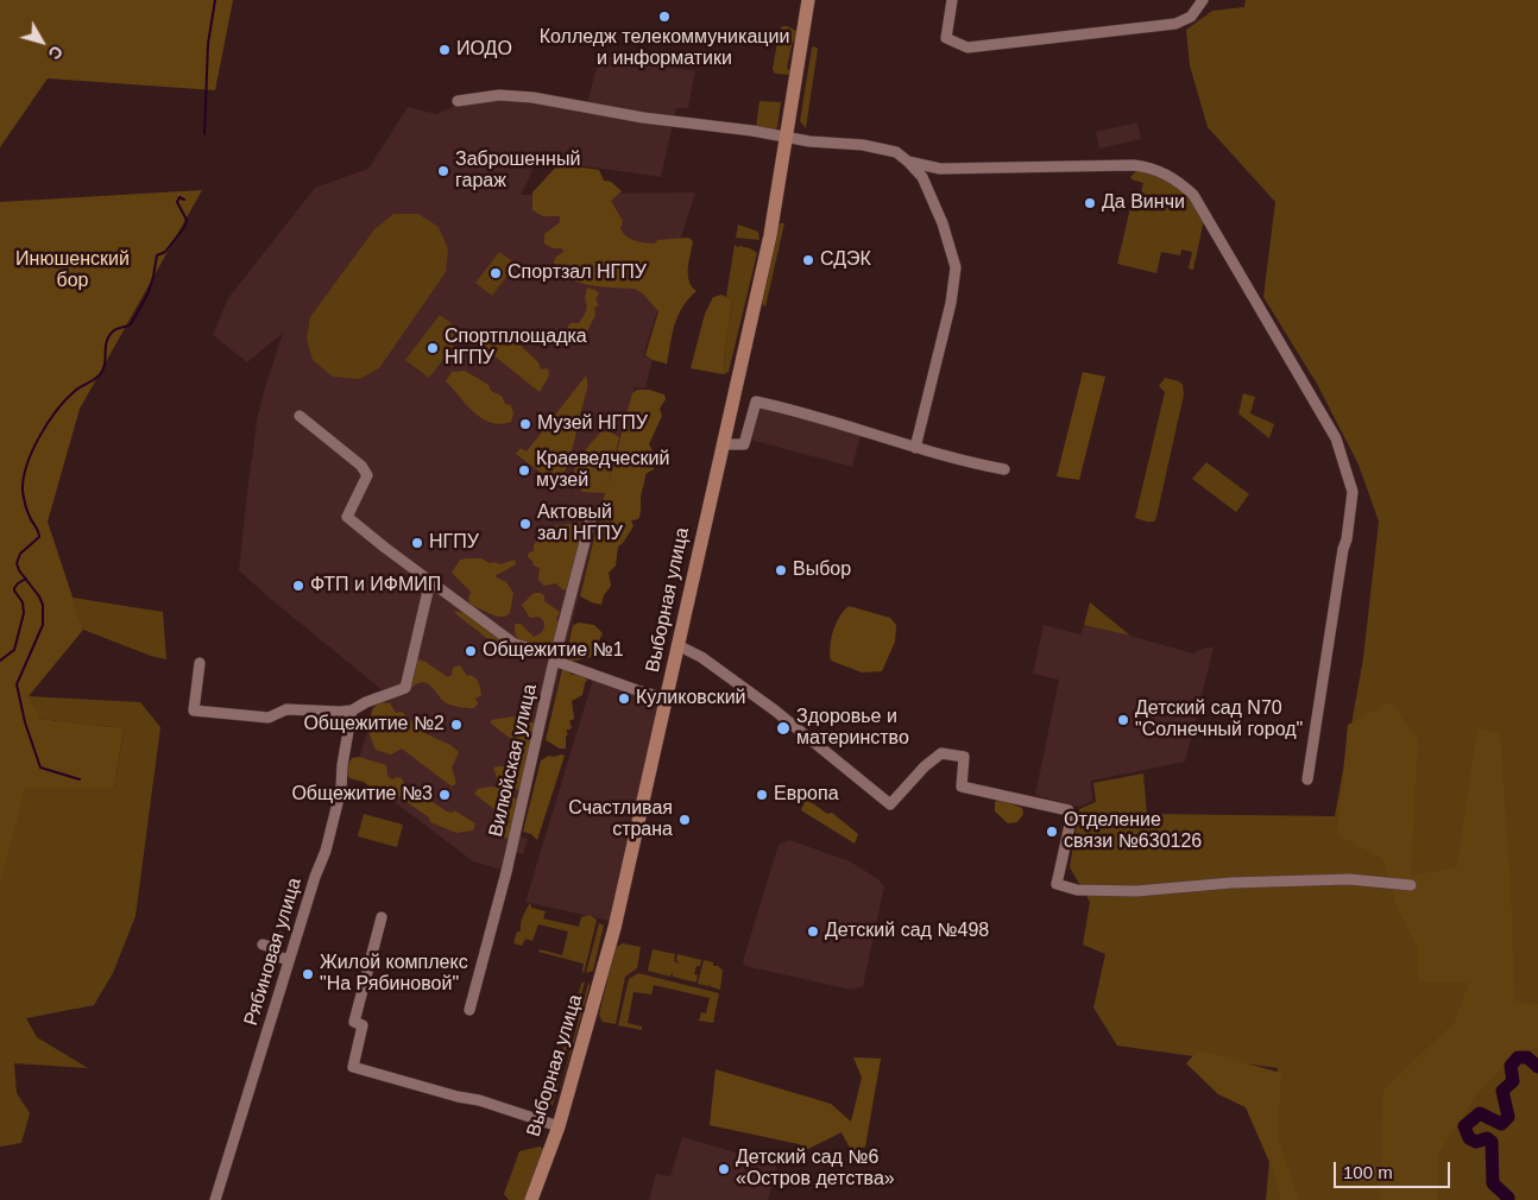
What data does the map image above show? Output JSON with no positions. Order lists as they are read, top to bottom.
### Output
{
  "streets": {
    "main road": ["Выборная улица"],
    "street": ["Вилюйская улица", "Рябиновая улица"]
  },
  "parks": ["Инюшенский бор"],
  "places": [
    "Колледж телекоммуникации и информатики",
    "ИОДО",
    "Заброшенный гараж",
    "Да Винчи",
    "СДЭК",
    "Спортзал НГПУ",
    "Спортплощадка НГПУ",
    "Музей НГПУ",
    "Краеведческий музей",
    "Актовый зал НГПУ",
    "НГПУ",
    "Выбор",
    "ФТП и ИФМИП",
    "Общежитие №1",
    "Куликовский",
    "Детский сад N70 \"Солнечный город\"",
    "Общежитие №2",
    "Здоровье и материнство",
    "Общежитие №3",
    "Европа",
    "Счастливая страна",
    "Отделение связи №630126",
    "Детский сад №498",
    "Жилой комплекс \"На Рябиновой\"",
    "Детский сад №6 «Остров детства»"
  ],
  "scale_bar": "100 m",
  "north": "bottom right"
}
